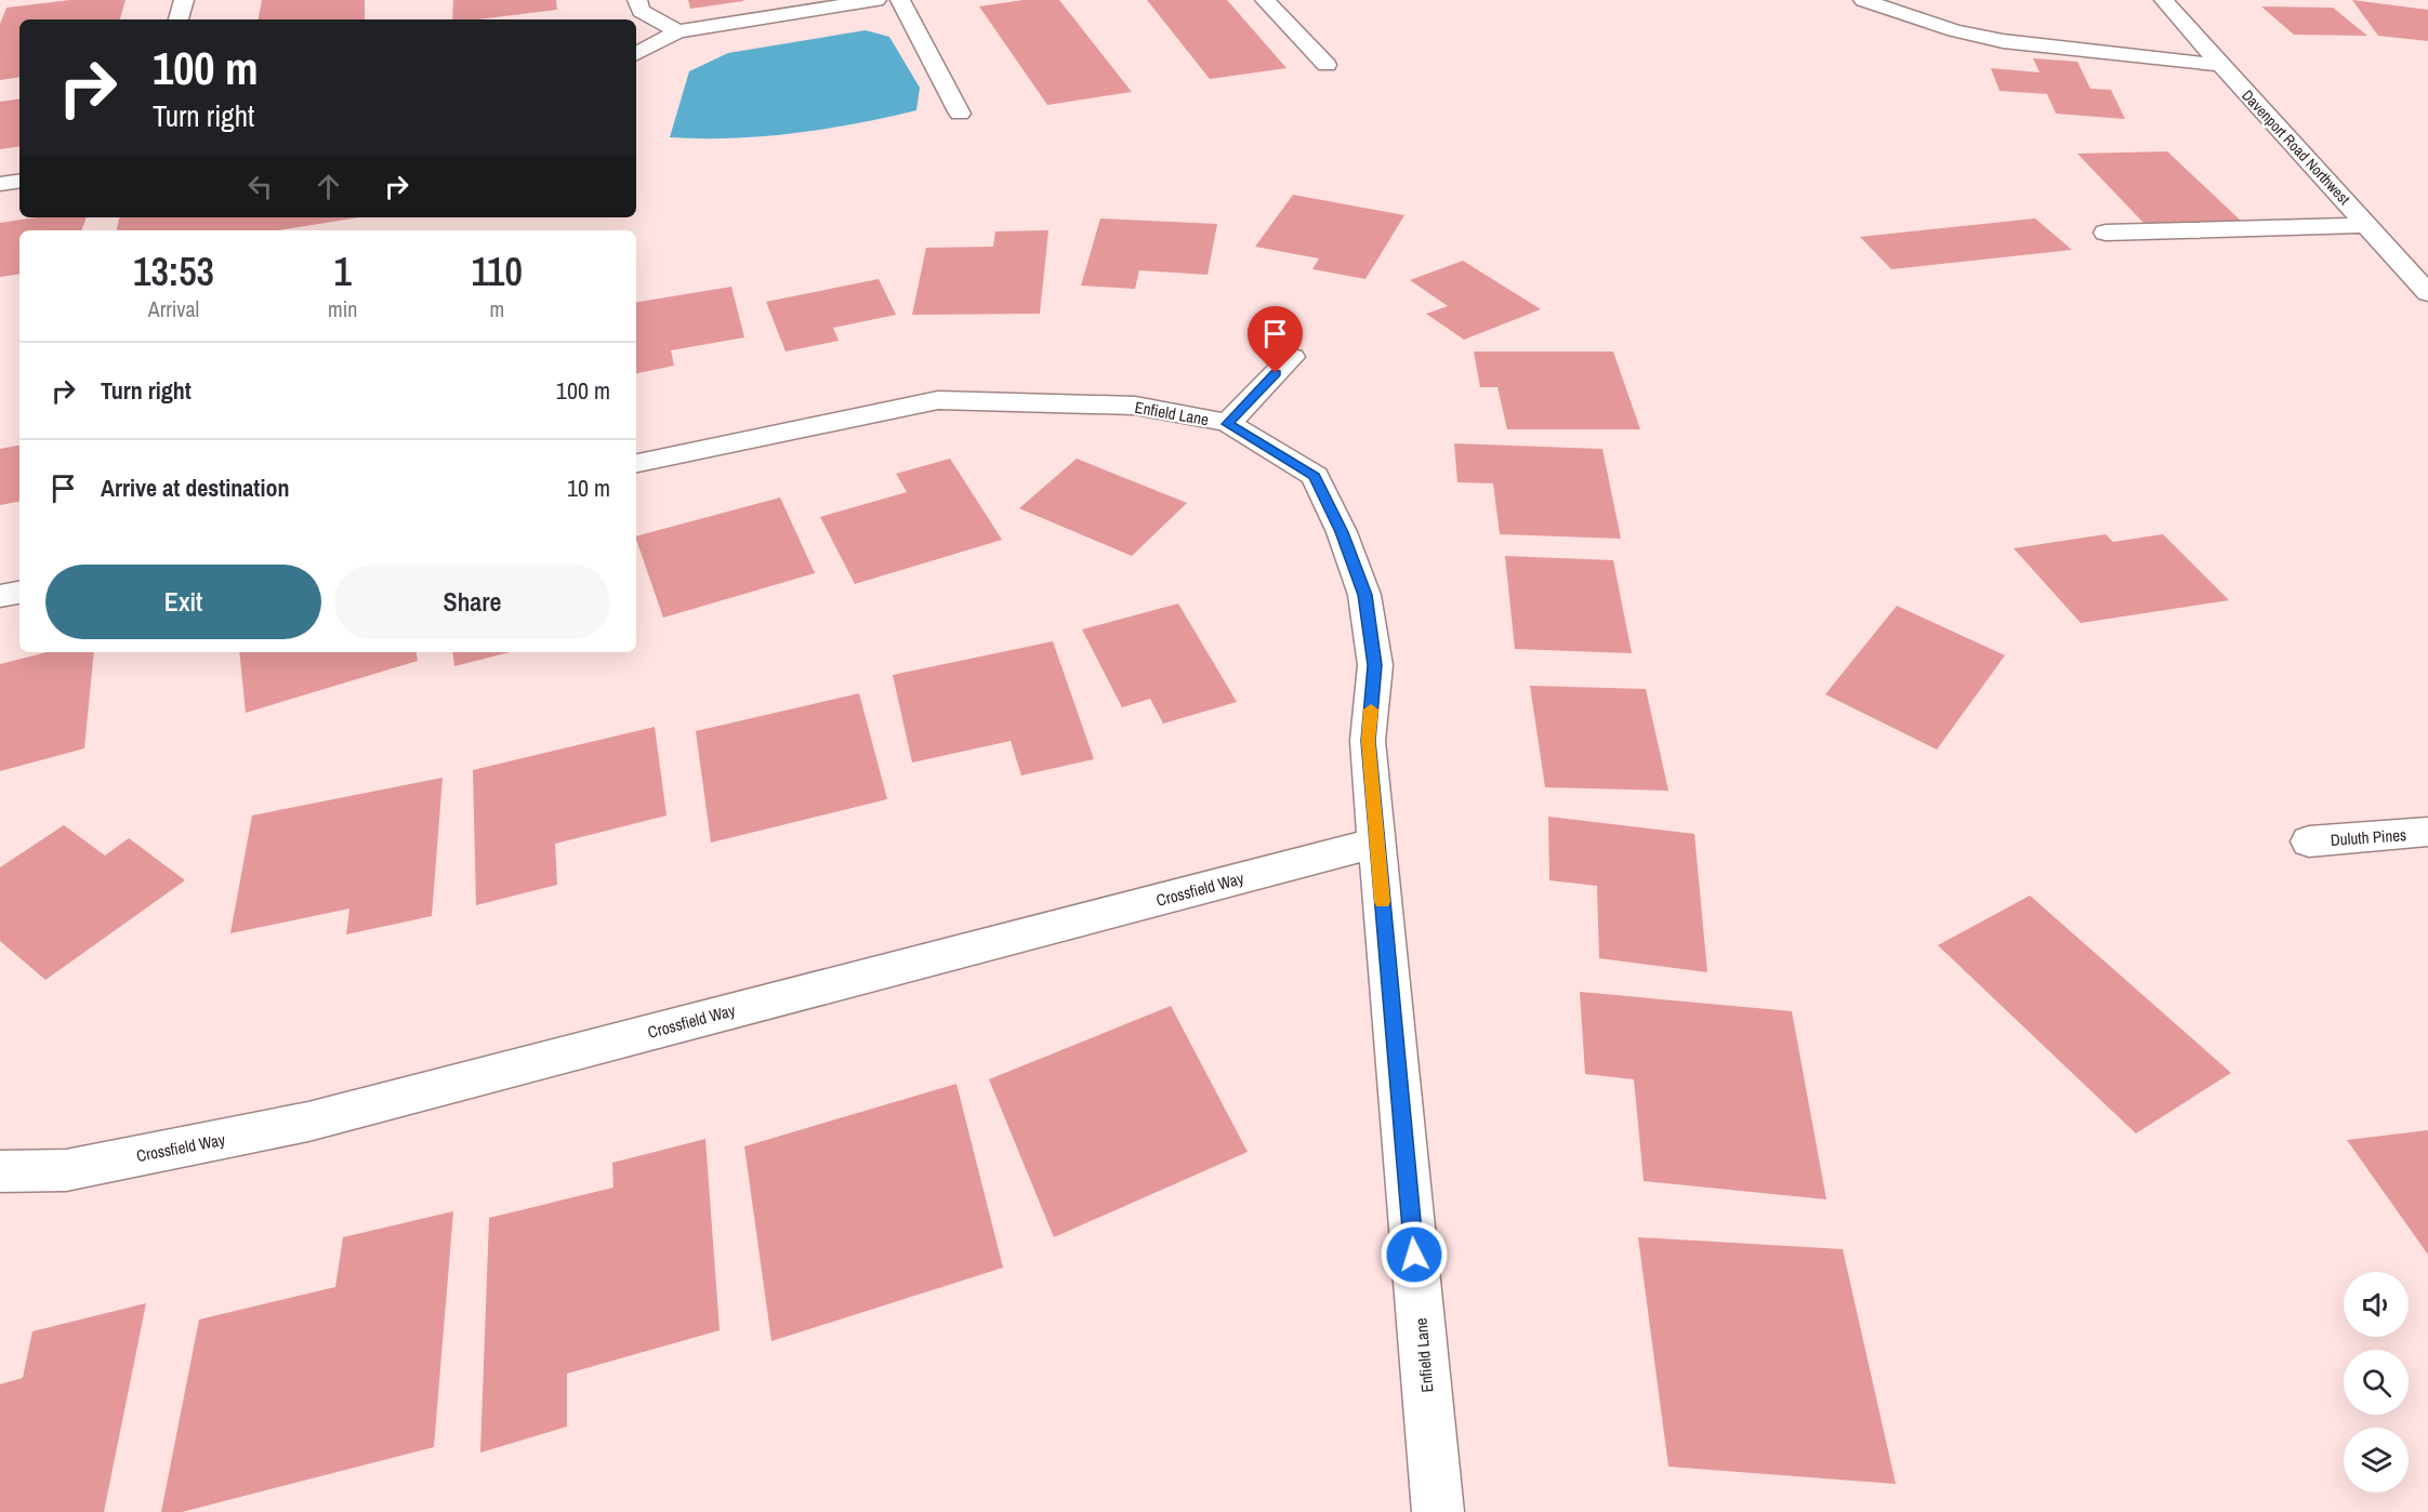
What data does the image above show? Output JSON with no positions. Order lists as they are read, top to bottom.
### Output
{
  "streets": {
    "street": [
      "Davenport Road Northwest",
      "Enfield Lane",
      "Duluth Pines",
      "Crossfield Way"
    ]
  },
  "crossings": [
    ["Enfield Lane", "Crossfield Way"]
  ],
  "page": {
    "turn": ["100 m", "Turn right"],
    "eta": [
      "13:53",
      "Arrival",
      "1",
      "min",
      "110",
      "m"
    ],
    "list": [
      {
        "name": "Turn right",
        "value": "100 m"
      },
      {
        "name": "Arrive at destination",
        "value": "10 m"
      }
    ],
    "buttons": ["Exit", "Share"]
  }
}
